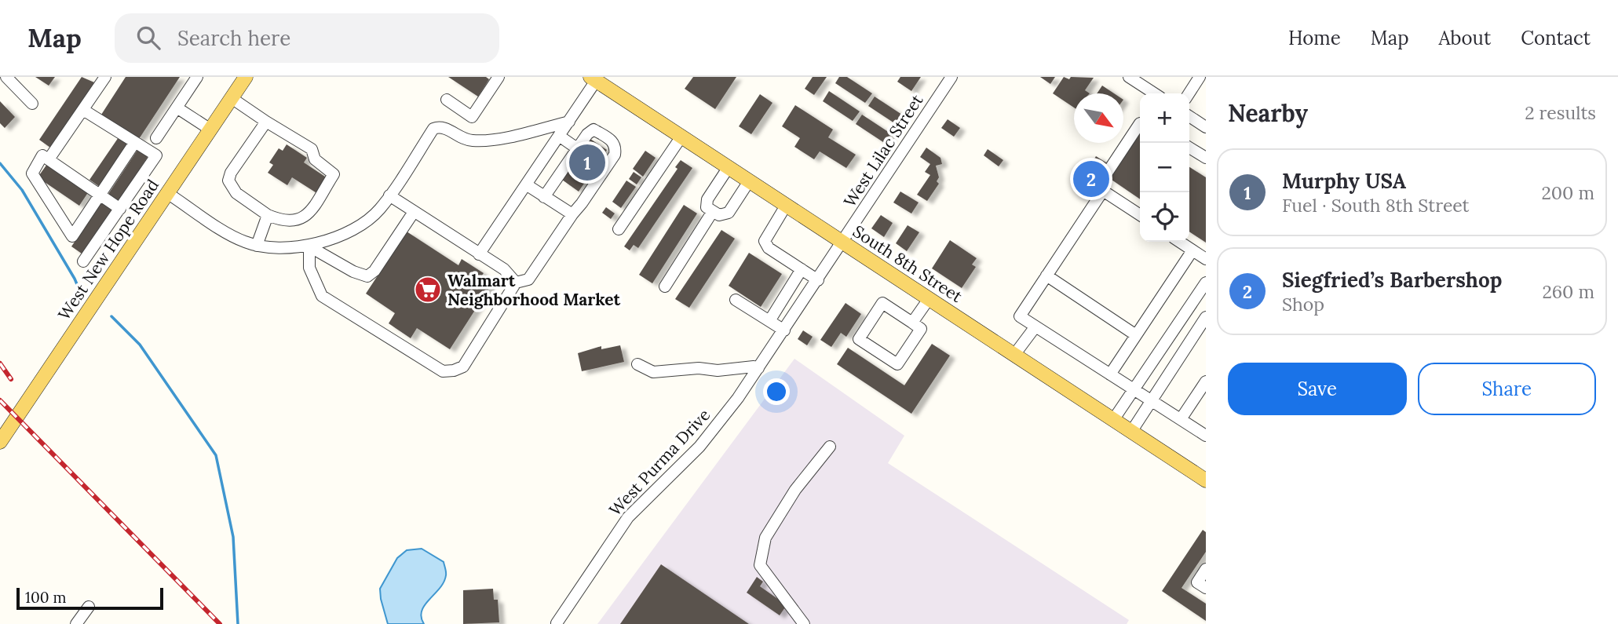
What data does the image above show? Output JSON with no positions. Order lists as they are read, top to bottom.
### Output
{
  "streets": {
    "main road": ["West New Hope Road", "South 8th Street"],
    "street": ["West Lilac Street", "West Purma Drive"]
  },
  "crossings": [
    ["West Lilac Street", "South 8th Street"],
    ["West Lilac Street", "West Purma Drive"],
    ["South 8th Street", "West Purma Drive"]
  ],
  "places": {
    "supermarket": ["Walmart Neighborhood Market"]
  },
  "scale_bar": "100 m",
  "north": "bottom right",
  "page": {
    "header": "Map",
    "search": "Search here",
    "nav": [
      "Home",
      "Map",
      "About",
      "Contact"
    ],
    "heading": ["Nearby", "2 results"],
    "map_buttons": ["+", "−"],
    "pins": ["1", "2"],
    "list": [
      {
        "mark": "1",
        "name": "Murphy USA",
        "note": "Fuel · South 8th Street",
        "value": "200 m"
      },
      {
        "mark": "2",
        "name": "Siegfried’s Barbershop",
        "note": "Shop",
        "value": "260 m"
      }
    ],
    "buttons": ["Save", "Share"],
    "scale": "100 m"
  }
}
